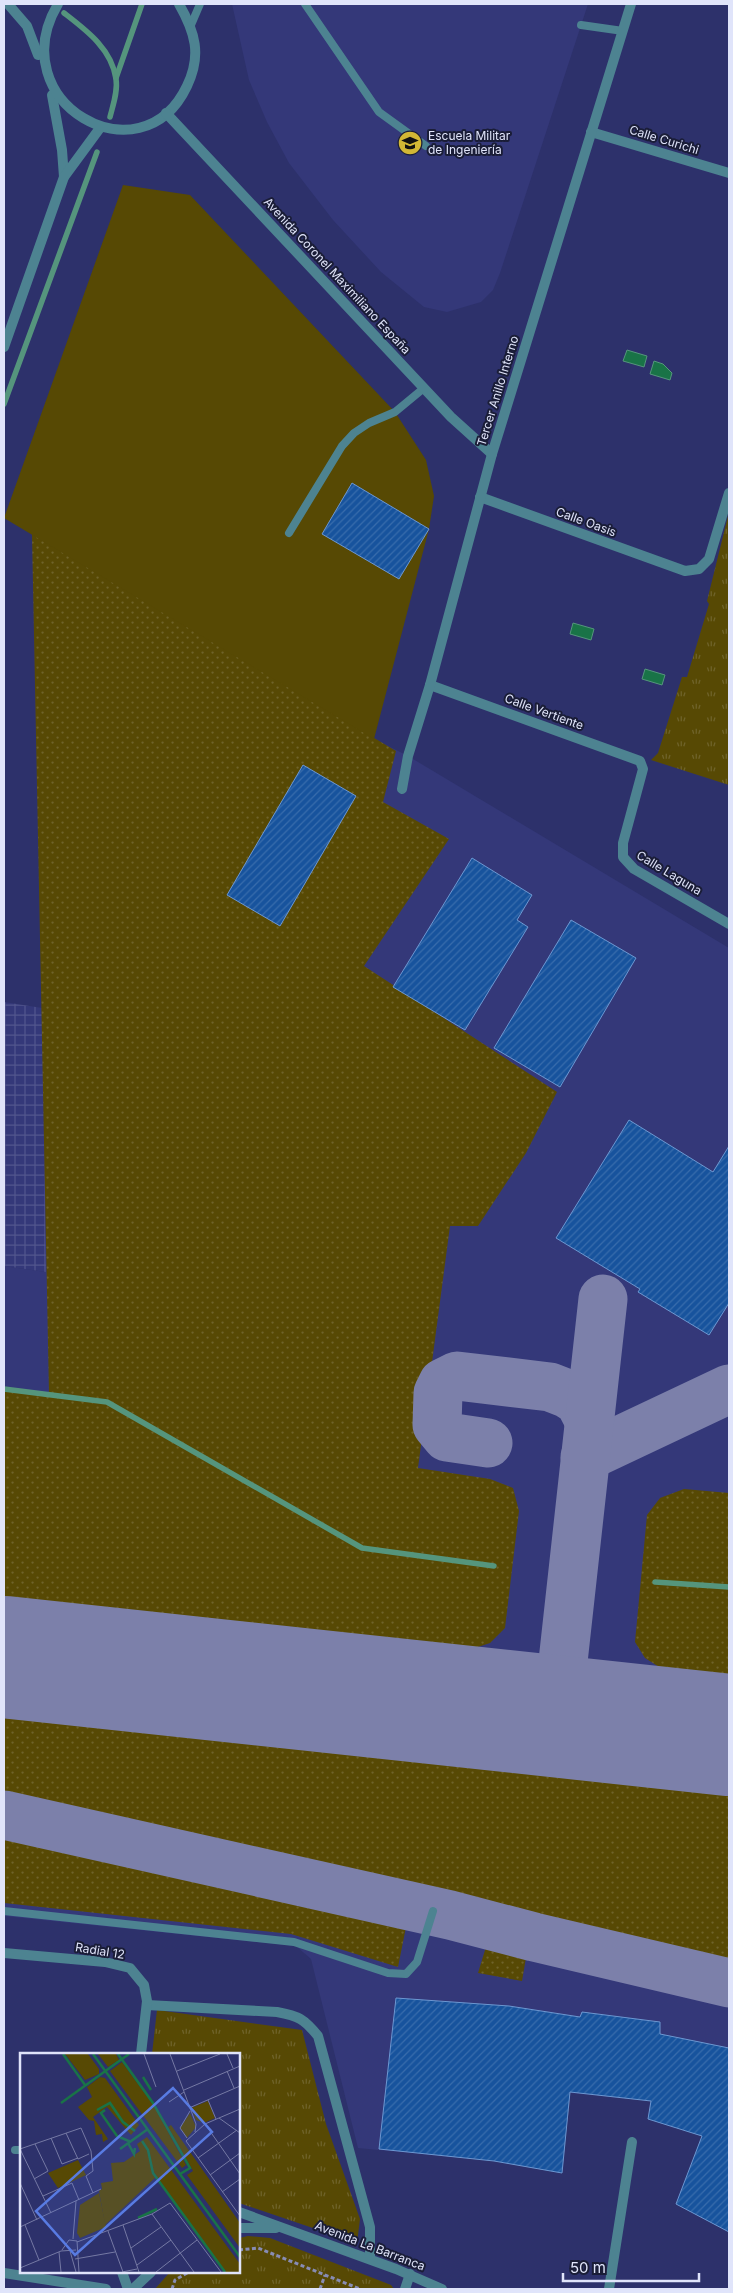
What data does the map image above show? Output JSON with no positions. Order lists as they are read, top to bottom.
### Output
{
  "streets": {
    "street": [
      "Calle Curichi",
      "Avenida Coronel Maximiliano España",
      "Tercer Anillo Interno",
      "Calle Oasis",
      "Calle Vertiente",
      "Calle Laguna",
      "Radial 12",
      "Avenida La Barranca"
    ]
  },
  "crossings": [
    ["Calle Curichi", "Tercer Anillo Interno"],
    ["Avenida Coronel Maximiliano España", "Tercer Anillo Interno"],
    ["Tercer Anillo Interno", "Calle Oasis"],
    ["Tercer Anillo Interno", "Calle Vertiente"],
    ["Calle Vertiente", "Calle Laguna"]
  ],
  "places": {
    "school or university": ["Escuela Militar de Ingeniería"]
  },
  "scale_bar": "50 m"
}
